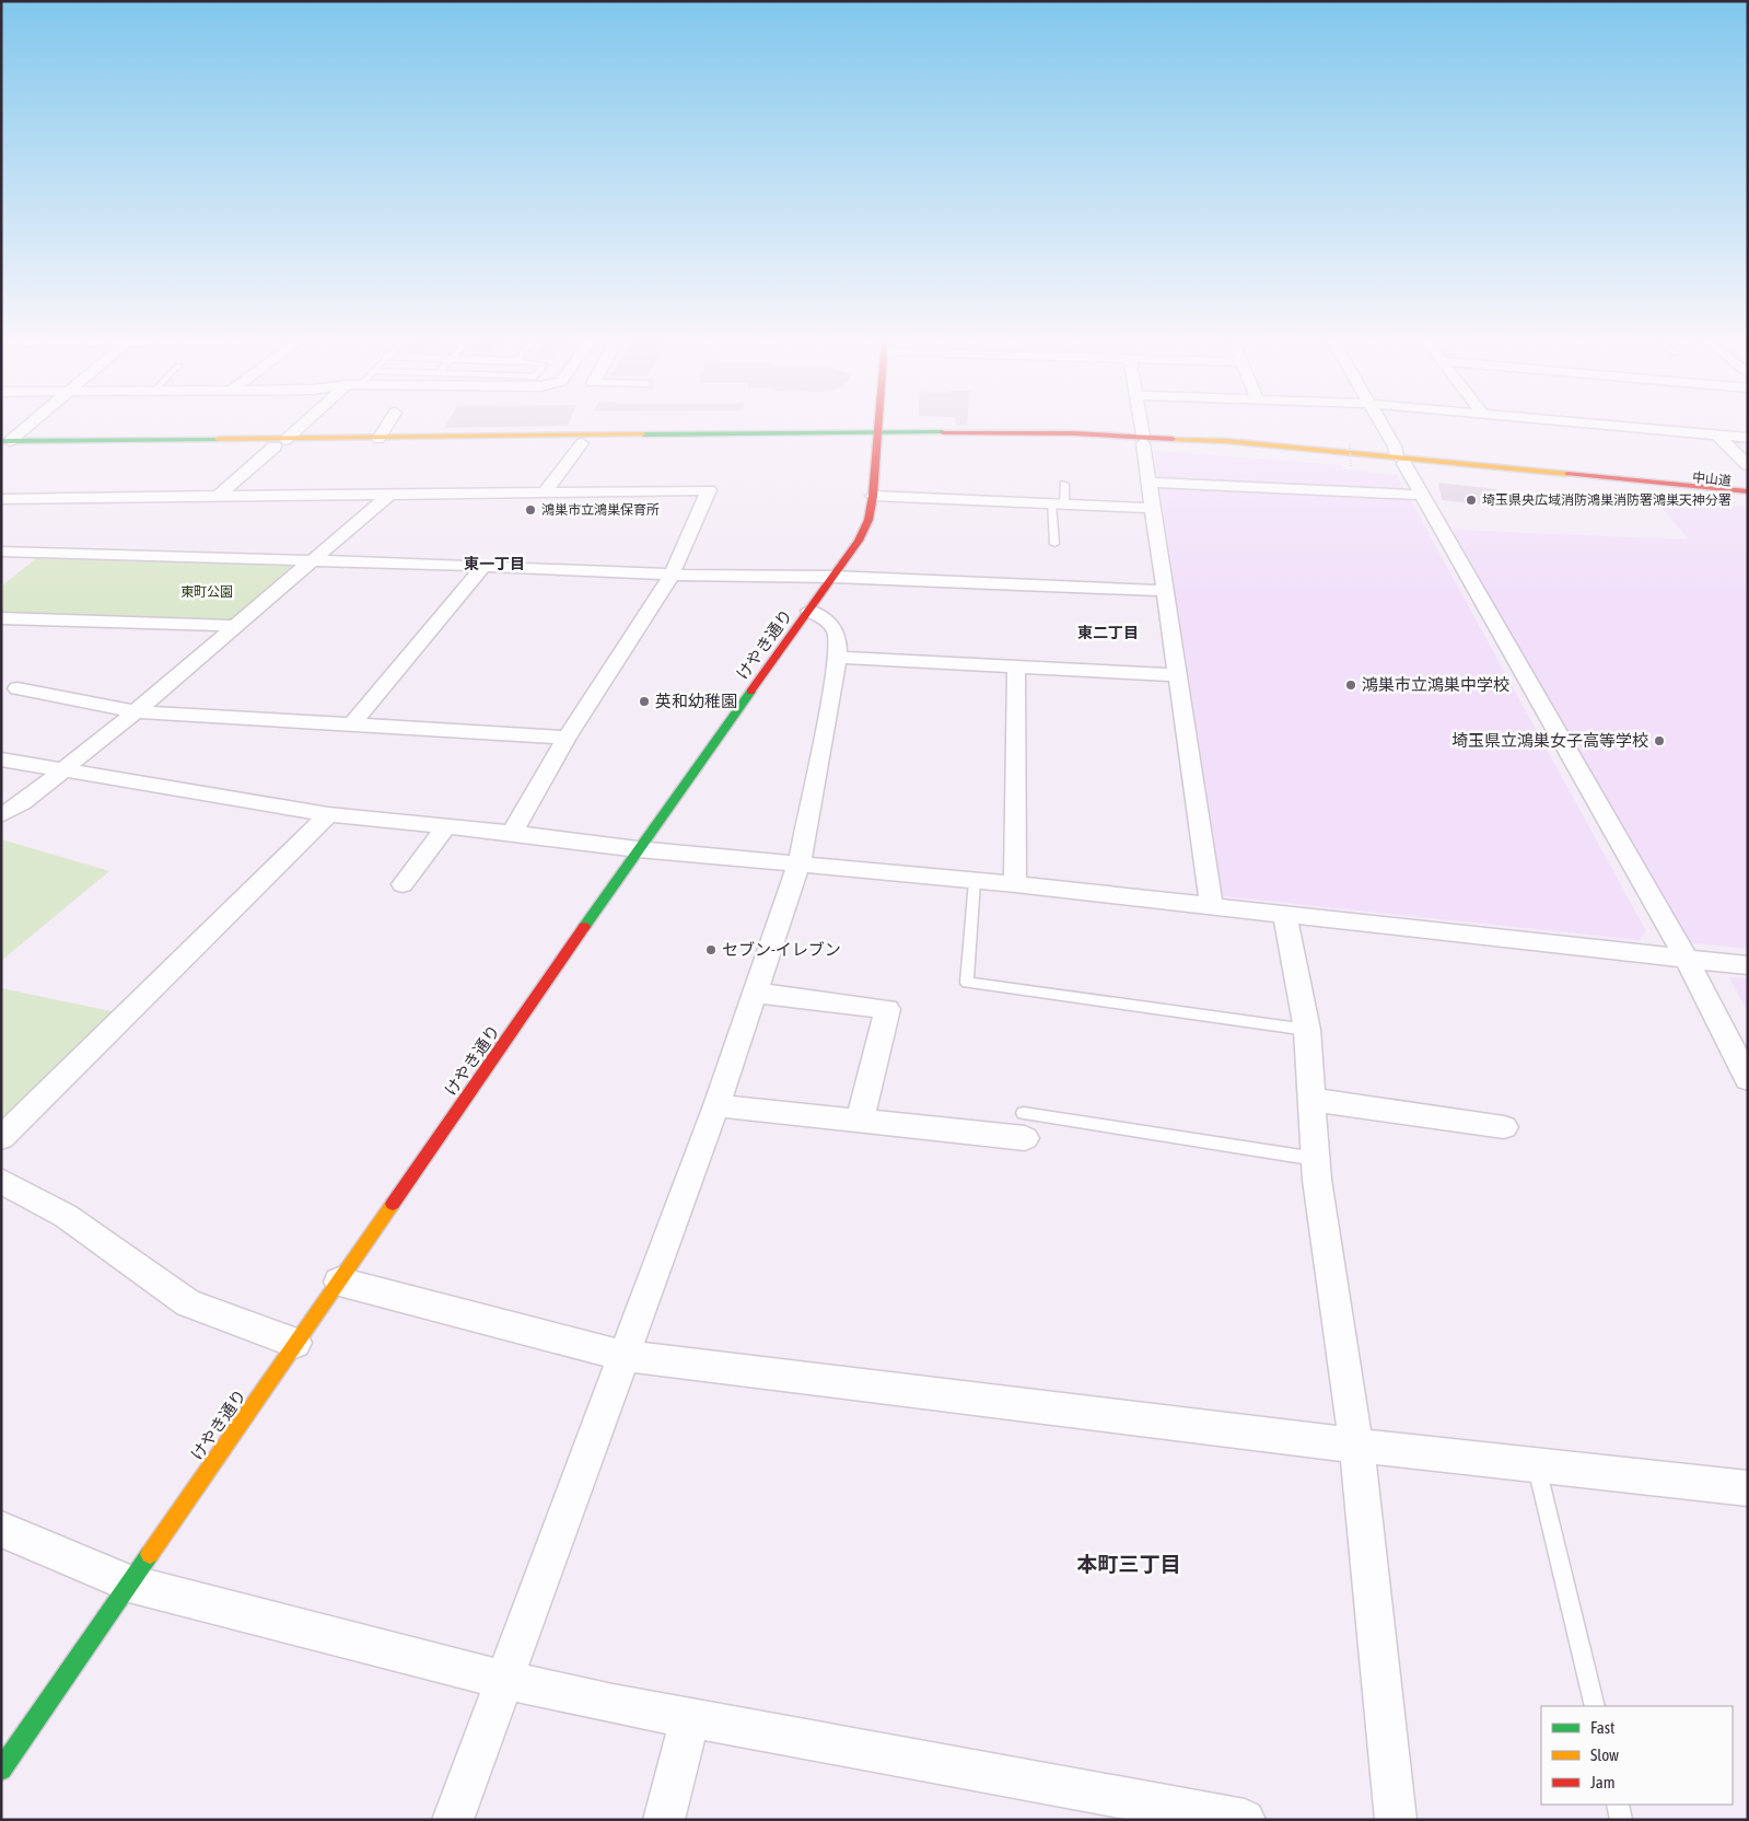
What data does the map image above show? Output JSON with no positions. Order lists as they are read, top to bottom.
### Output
{
  "streets": {
    "main road": ["中山道", "けやき通り"]
  },
  "crossings": [
    ["中山道", "けやき通り"]
  ],
  "districts": ["東一丁目", "東二丁目", "本町三丁目"],
  "parks": ["東町公園"],
  "places": [
    "埼玉県央広域消防鴻巣消防署鴻巣天神分署",
    "鴻巣市立鴻巣保育所",
    "鴻巣市立鴻巣中学校",
    "英和幼稚園",
    "埼玉県立鴻巣女子高等学校",
    "セブン-イレブン"
  ],
  "legend": ["Fast", "Slow", "Jam"]
}
